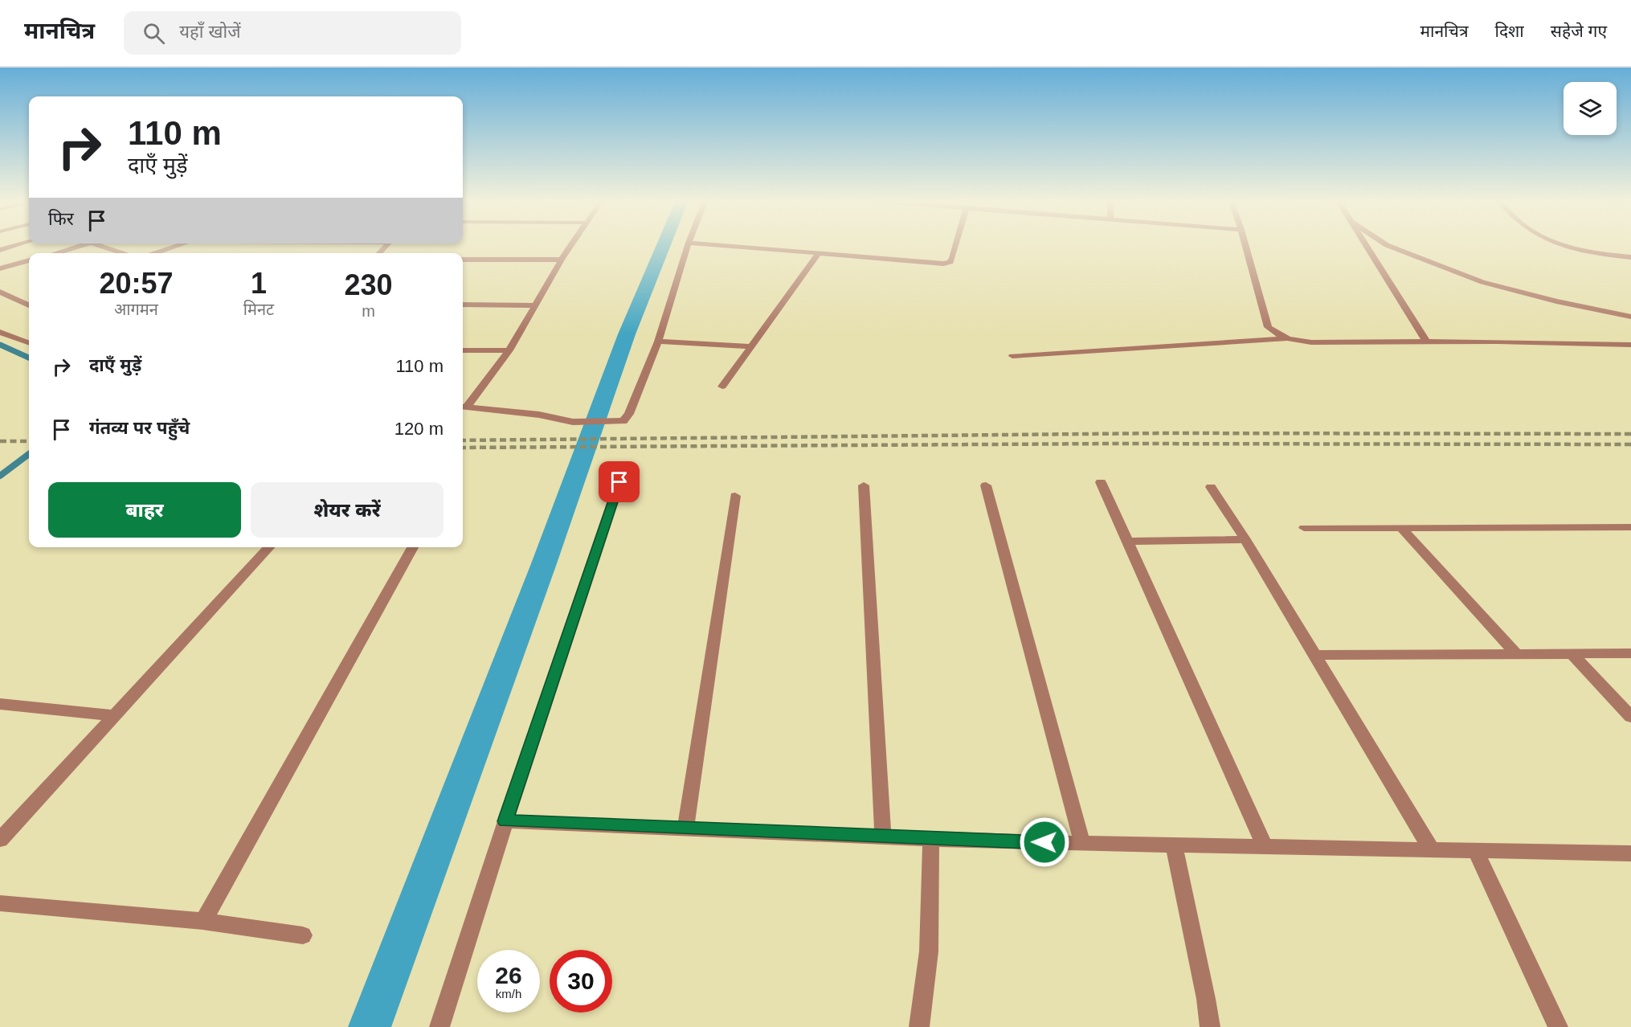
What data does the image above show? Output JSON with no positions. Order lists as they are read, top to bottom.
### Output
{
  "page": {
    "header": "मानचित्र",
    "search": "यहाँ खोजें",
    "nav": ["मानचित्र", "दिशा", "सहेजे गए"],
    "turn": ["110 m", "दाएँ मुड़ें"],
    "then": "फिर",
    "eta": [
      "20:57",
      "आगमन",
      "1",
      "मिनट",
      "230",
      "m"
    ],
    "list": [
      {
        "name": "दाएँ मुड़ें",
        "value": "110 m"
      },
      {
        "name": "गंतव्य पर पहुँचे",
        "value": "120 m"
      }
    ],
    "buttons": ["बाहर", "शेयर करें"],
    "speed": "26 km/h",
    "limit": "30"
  }
}
